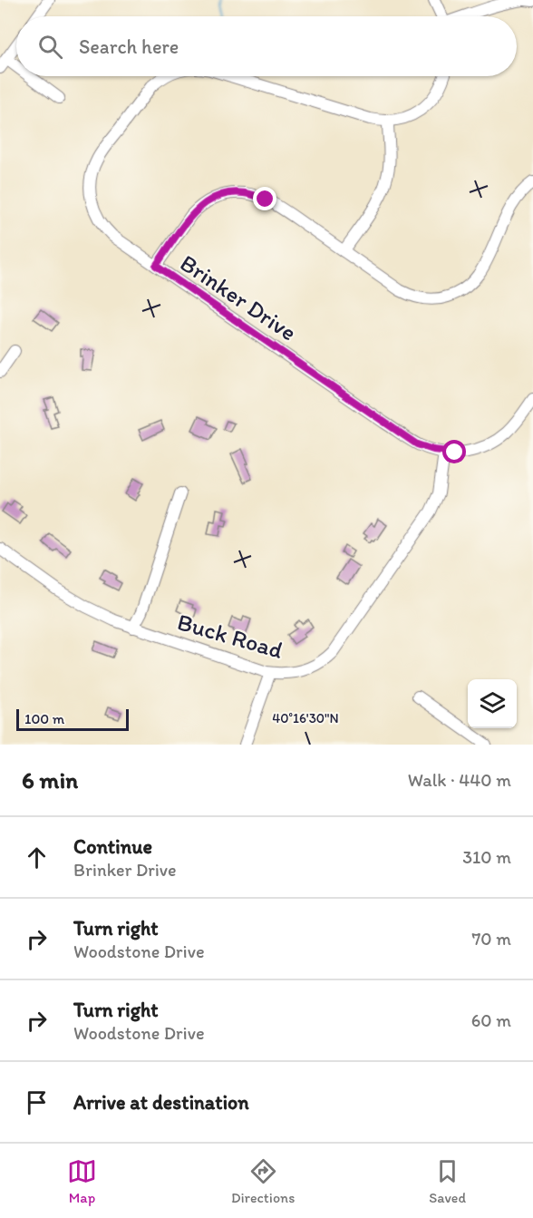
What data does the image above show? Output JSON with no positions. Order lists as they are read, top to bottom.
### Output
{
  "streets": {
    "street": ["Brinker Drive", "Buck Road"]
  },
  "crossings": [
    ["Brinker Drive", "Buck Road"]
  ],
  "scale_bar": "100 m",
  "page": {
    "search": "Search here",
    "scale": "100 m",
    "heading": ["6 min", "Walk · 440 m"],
    "list": [
      ["Continue", "Brinker Drive", "310 m"],
      ["Turn right", "Woodstone Drive", "70 m"],
      ["Turn right", "Woodstone Drive", "60 m"],
      "Arrive at destination"
    ],
    "nav": ["Map", "Directions", "Saved"]
  },
  "coordinates": ["40°16'30\"N"]
}
